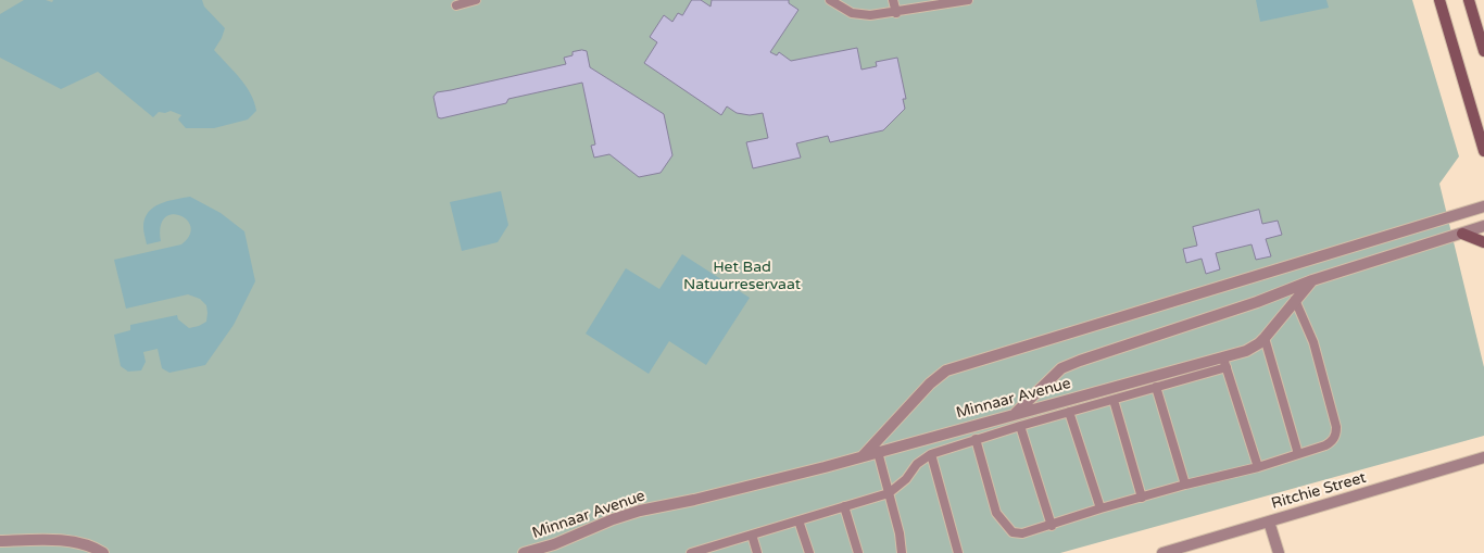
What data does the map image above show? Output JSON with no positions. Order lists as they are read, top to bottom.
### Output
{
  "streets": {
    "street": ["Minnaar Avenue", "Ritchie Street"]
  },
  "parks": ["Het Bad Natuurreservaat"]
}
